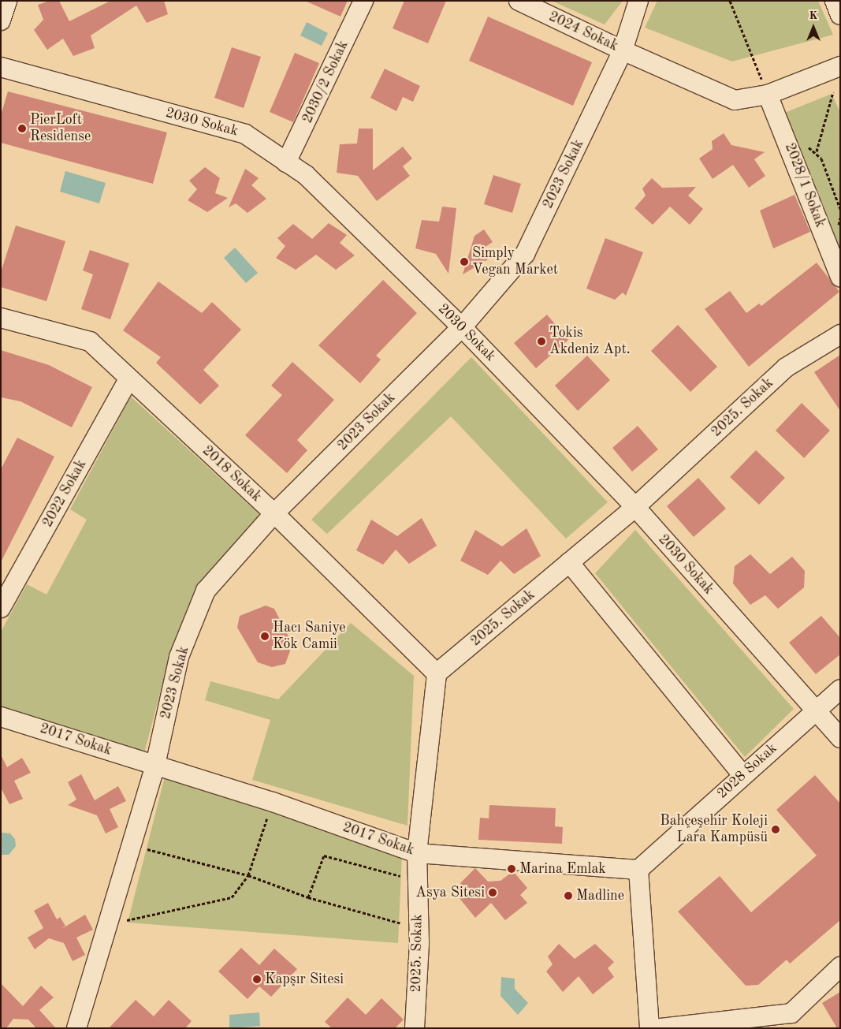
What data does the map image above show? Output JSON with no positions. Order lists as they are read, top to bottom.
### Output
{
  "streets": {
    "street": [
      "2024 Sokak",
      "2030/2 Sokak",
      "2030 Sokak",
      "2023 Sokak",
      "2028/1 Sokak",
      "2025. Sokak",
      "2018 Sokak",
      "2022 Sokak",
      "2017 Sokak",
      "2028 Sokak"
    ]
  },
  "crossings": [
    ["2024 Sokak", "2023 Sokak"],
    ["2030/2 Sokak", "2030 Sokak"],
    ["2030 Sokak", "2023 Sokak"],
    ["2030 Sokak", "2025. Sokak"],
    ["2030 Sokak", "2028 Sokak"],
    ["2023 Sokak", "2018 Sokak"],
    ["2023 Sokak", "2017 Sokak"],
    ["2025. Sokak", "2018 Sokak"],
    ["2025. Sokak", "2017 Sokak"],
    ["2018 Sokak", "2022 Sokak"],
    ["2017 Sokak", "2028 Sokak"]
  ],
  "places": [
    "PierLoft Residense",
    "Simply Vegan Market",
    "Tokis Akdeniz Apt.",
    "Hacı Saniye Kök Camii",
    "Bahçeşehir Koleji Lara Kampüsü",
    "Marina Emlak",
    "Asya Sitesi",
    "Madline",
    "Kapşır Sitesi"
  ],
  "north": "top"
}
